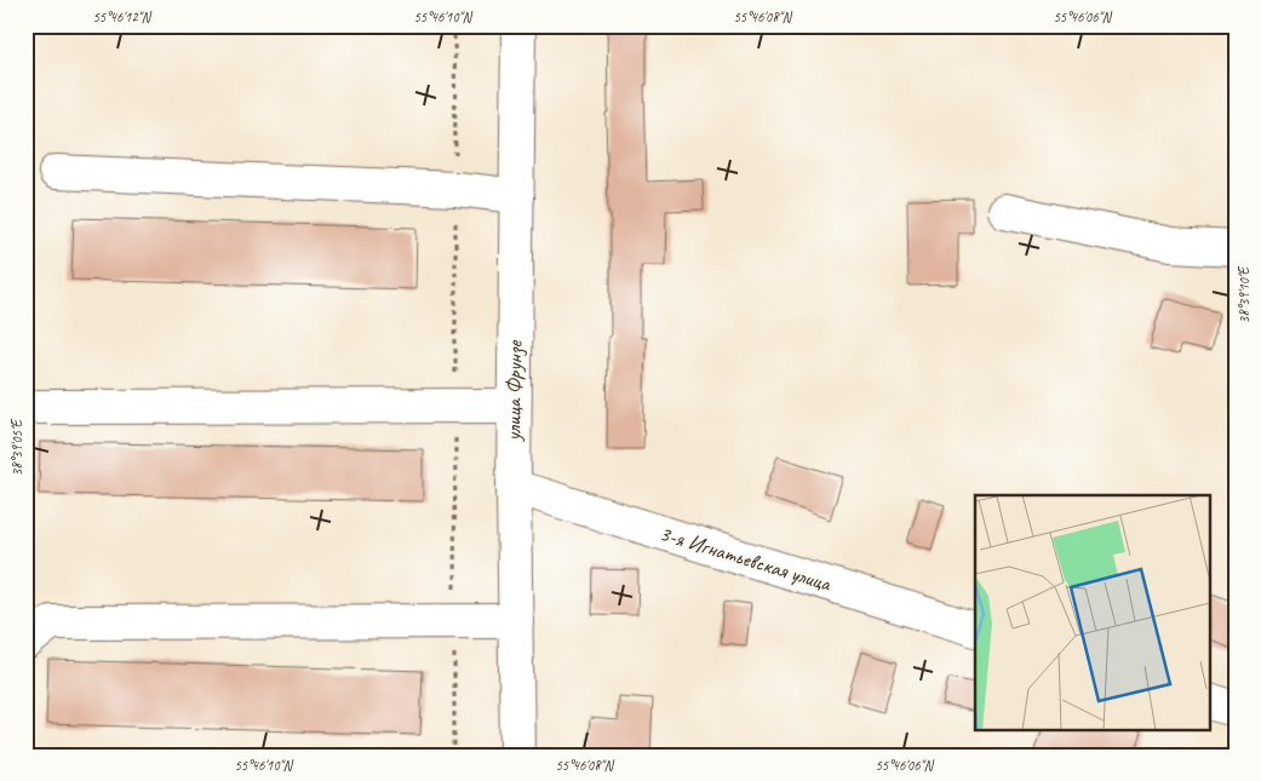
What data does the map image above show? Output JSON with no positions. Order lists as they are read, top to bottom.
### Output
{
  "streets": {
    "main road": ["улица Фрунзе", "3-я Игнатьевская улица"]
  },
  "crossings": [
    ["улица Фрунзе", "3-я Игнатьевская улица"]
  ],
  "coordinates": [
    "55°46'12\"N",
    "55°46'10\"N",
    "55°46'08\"N",
    "55°46'06\"N",
    "38°39'10\"E",
    "38°39'05\"E"
  ]
}
